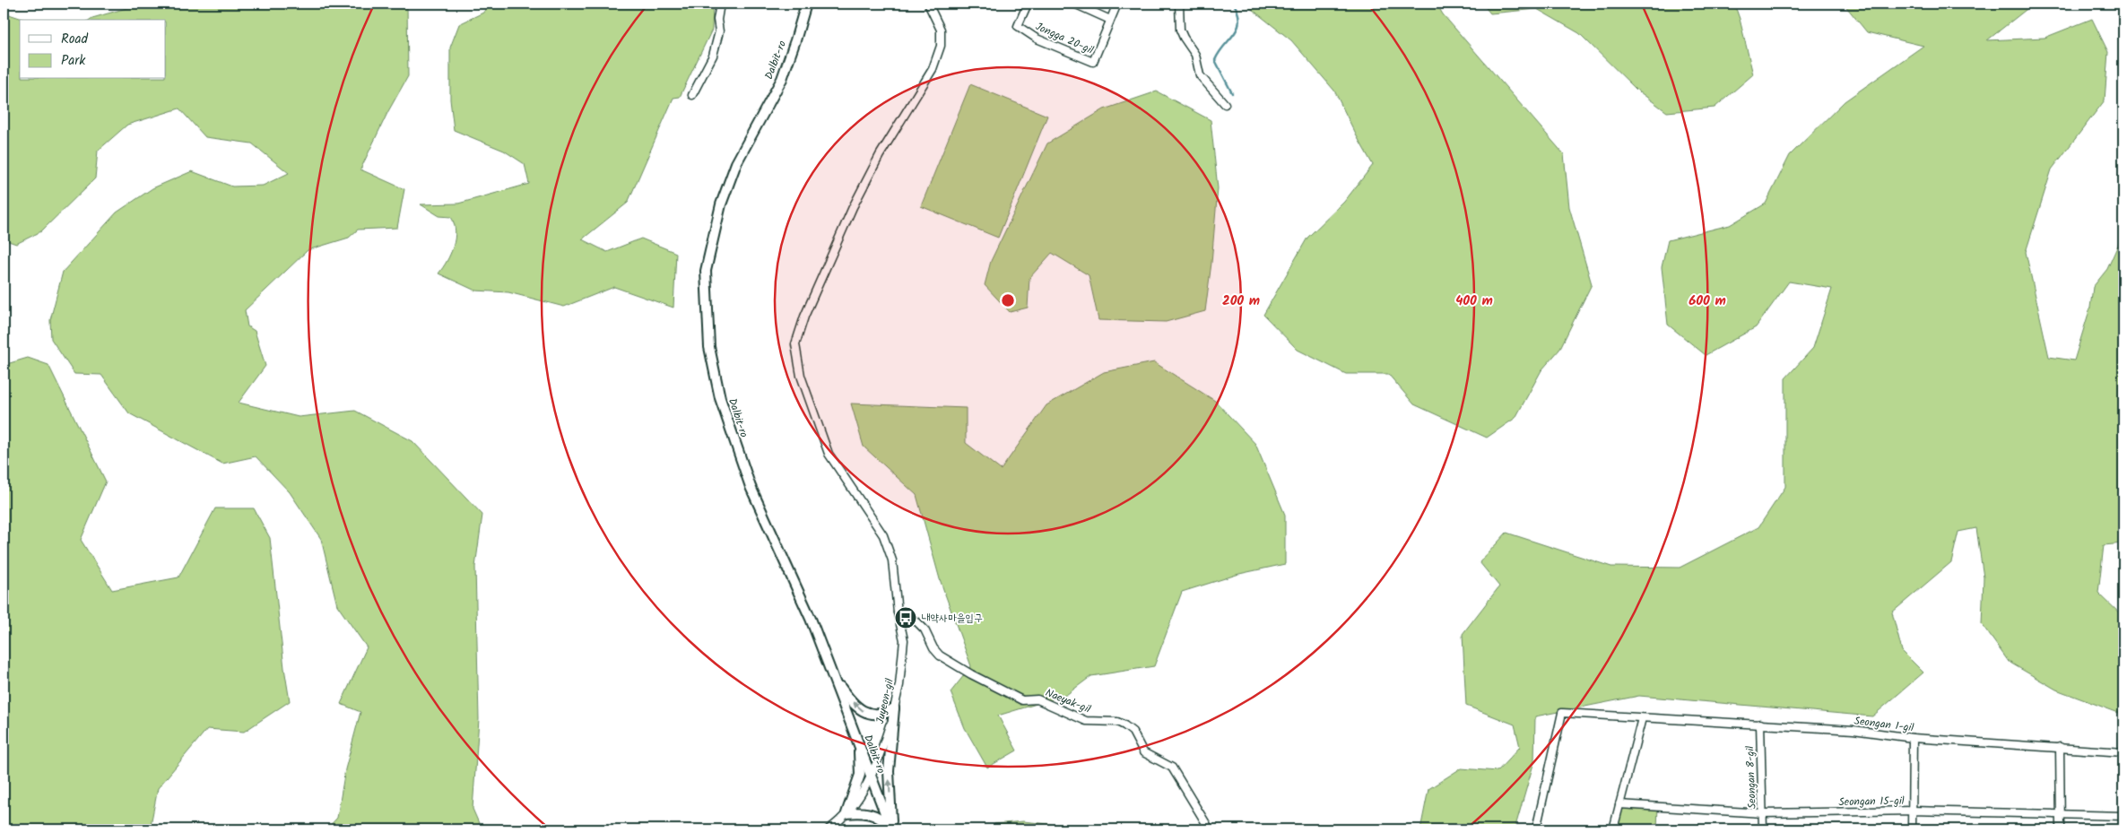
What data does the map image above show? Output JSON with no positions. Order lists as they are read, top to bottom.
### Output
{
  "streets": {
    "main road": ["Dalbit-ro"],
    "street": [
      "Jongga 20-gil",
      "Juyeon-gil",
      "Naeyak-gil",
      "Seongan 1-gil",
      "Seongan 8-gil",
      "Seongan 15-gil"
    ]
  },
  "crossings": [
    ["Dalbit-ro", "Juyeon-gil"],
    ["Juyeon-gil", "Naeyak-gil"],
    ["Seongan 1-gil", "Seongan 8-gil"],
    ["Seongan 8-gil", "Seongan 15-gil"]
  ],
  "places": {
    "bus stop": ["내약사마을입구"]
  },
  "legend": ["Road", "Park"],
  "rings": ["200 m", "400 m", "600 m"]
}
